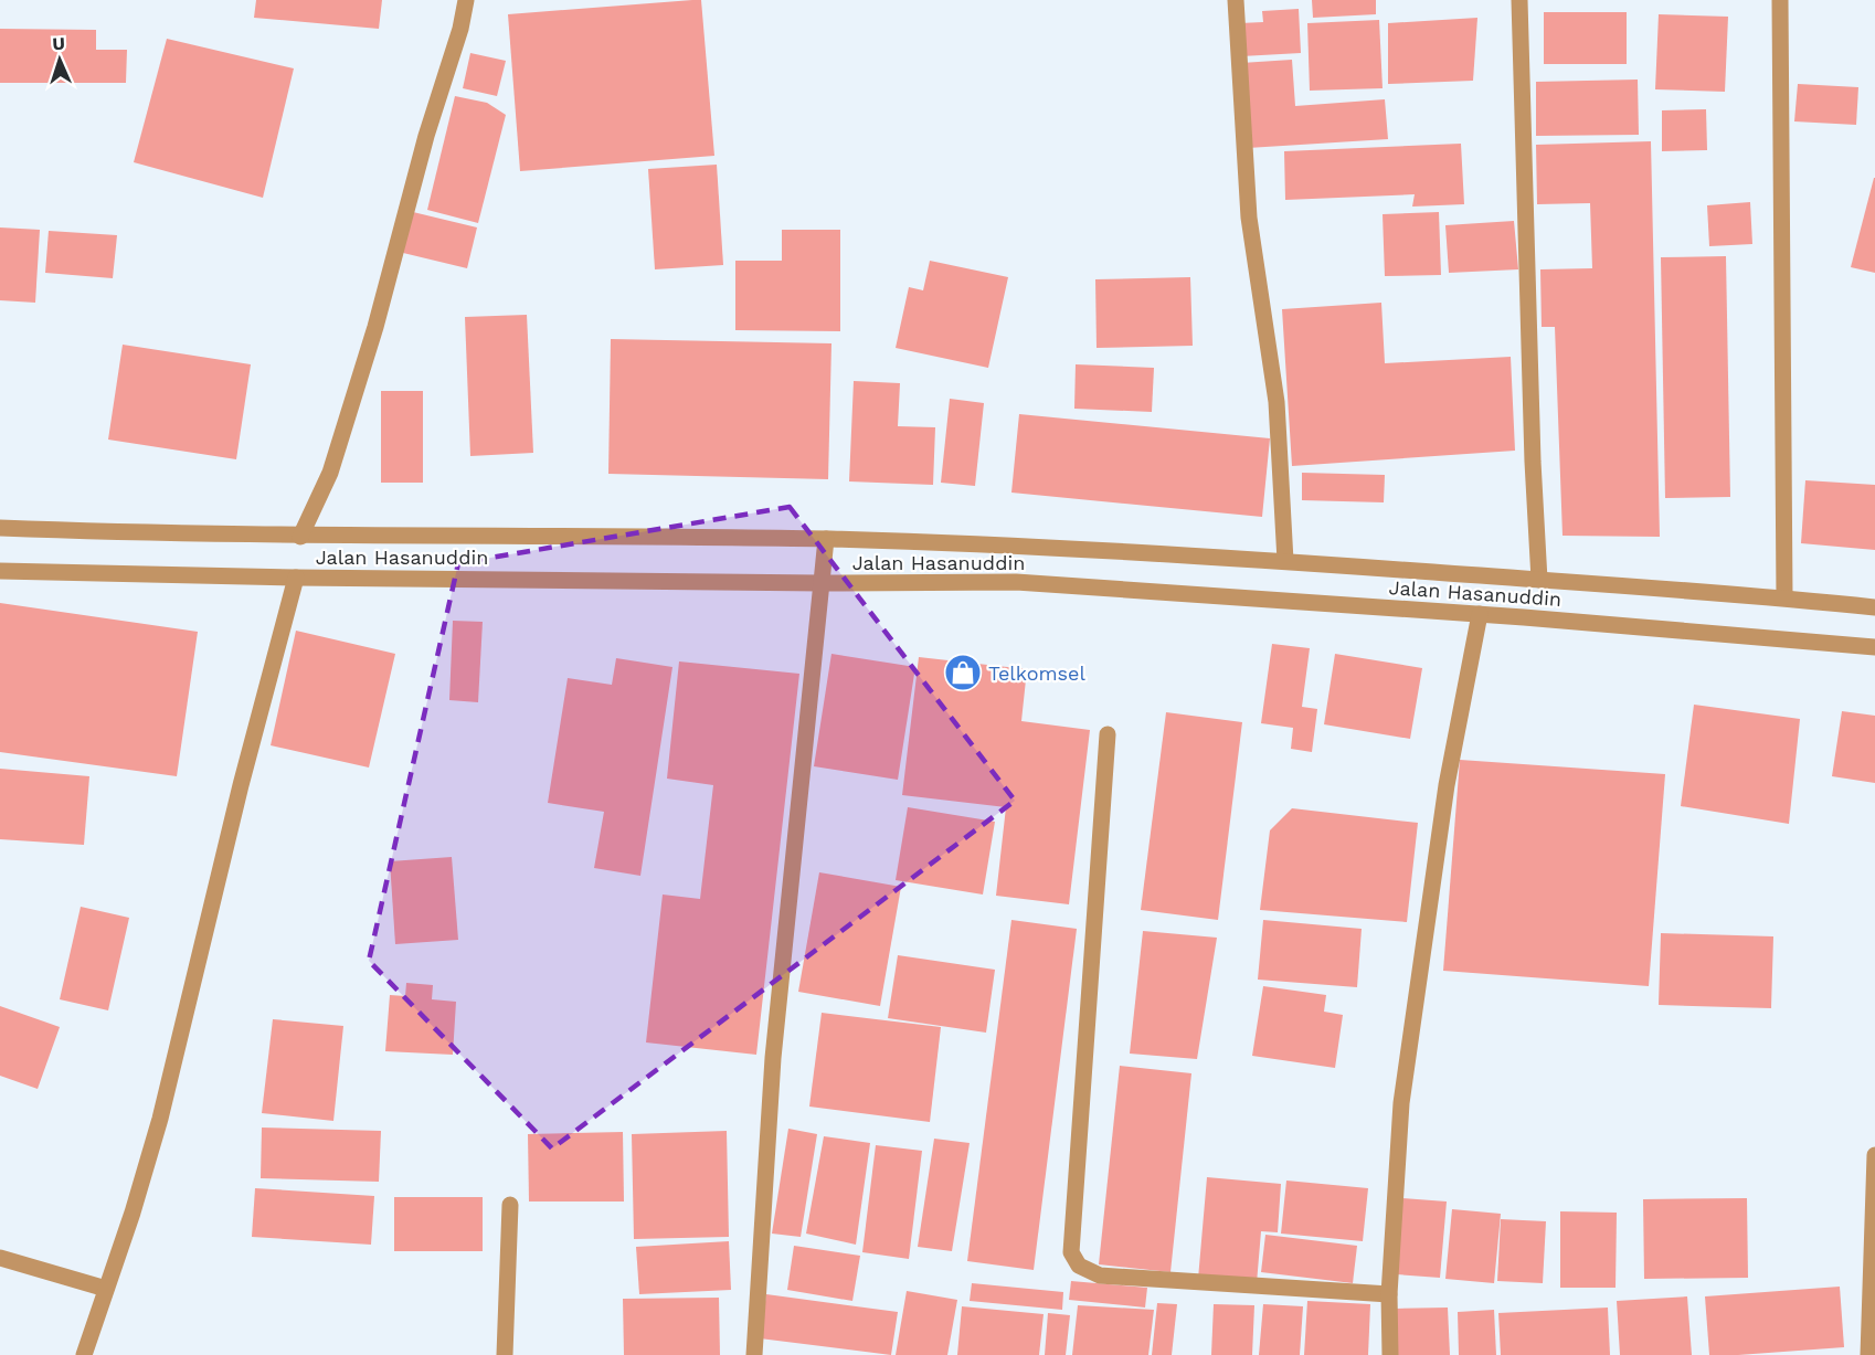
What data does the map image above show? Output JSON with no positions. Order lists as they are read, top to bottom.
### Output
{
  "streets": {
    "street": ["Jalan Hasanuddin"]
  },
  "places": {
    "shop": ["Telkomsel"]
  },
  "north": "top"
}
